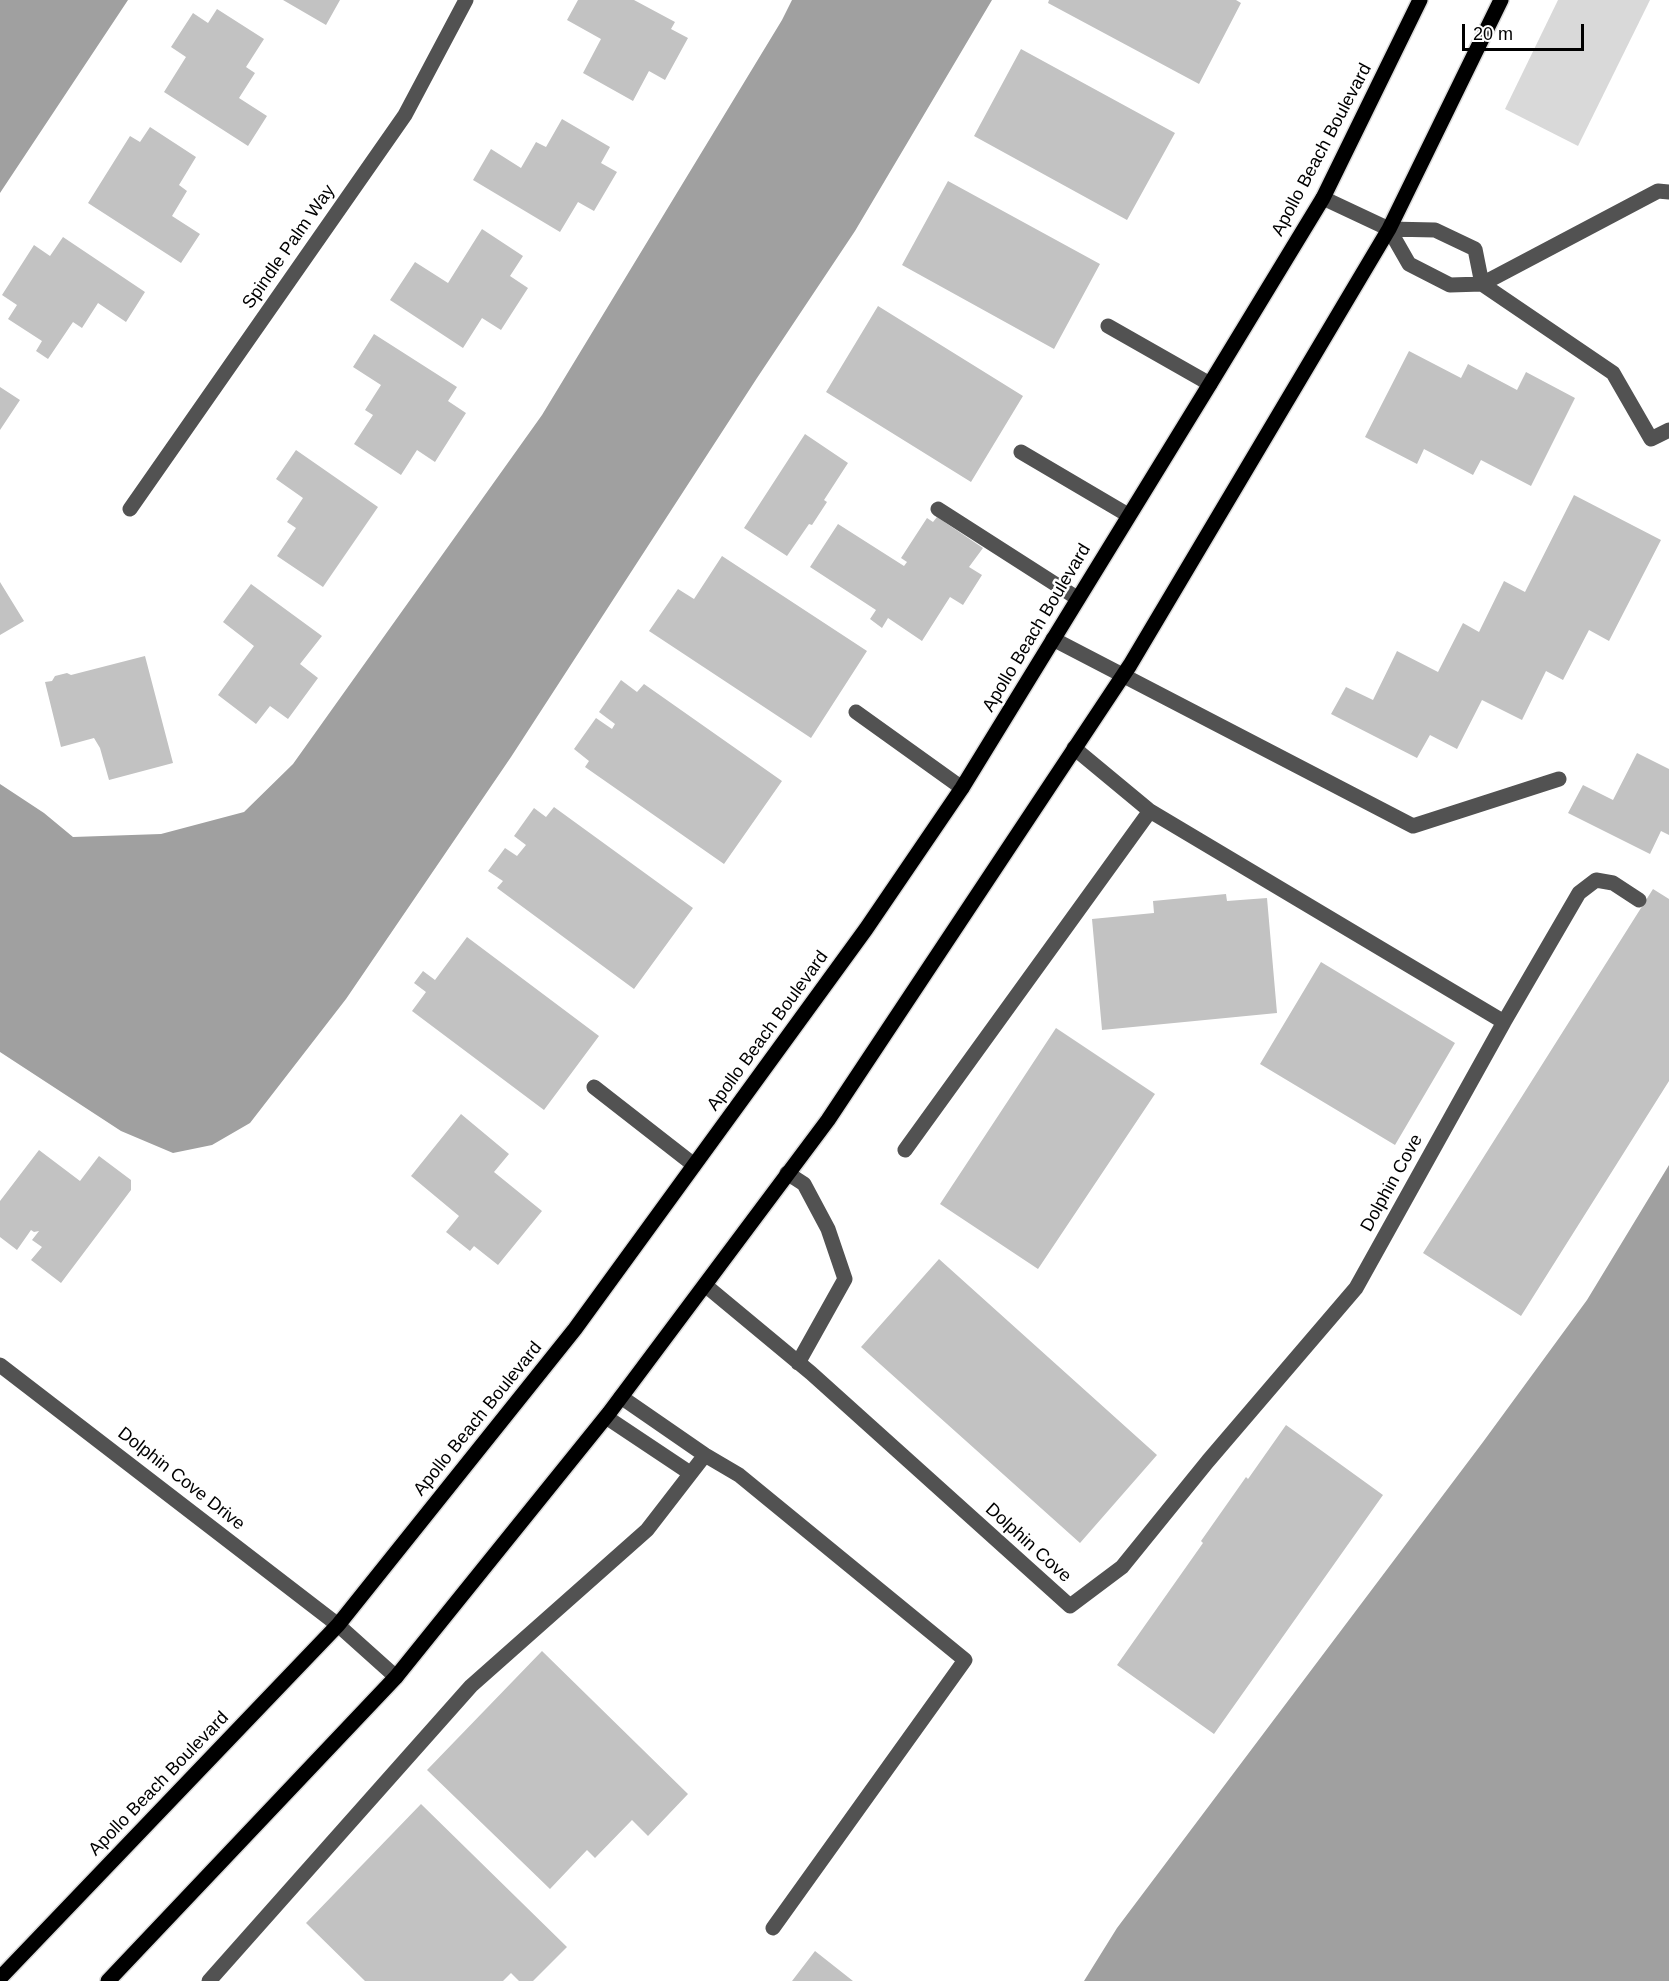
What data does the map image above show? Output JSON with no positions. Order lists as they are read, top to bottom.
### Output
{
  "streets": {
    "main road": ["Apollo Beach Boulevard"],
    "street": ["Spindle Palm Way", "Dolphin Cove", "Dolphin Cove Drive"]
  },
  "crossings": [
    ["Apollo Beach Boulevard", "Dolphin Cove Drive"]
  ],
  "scale_bar": "20 m"
}
